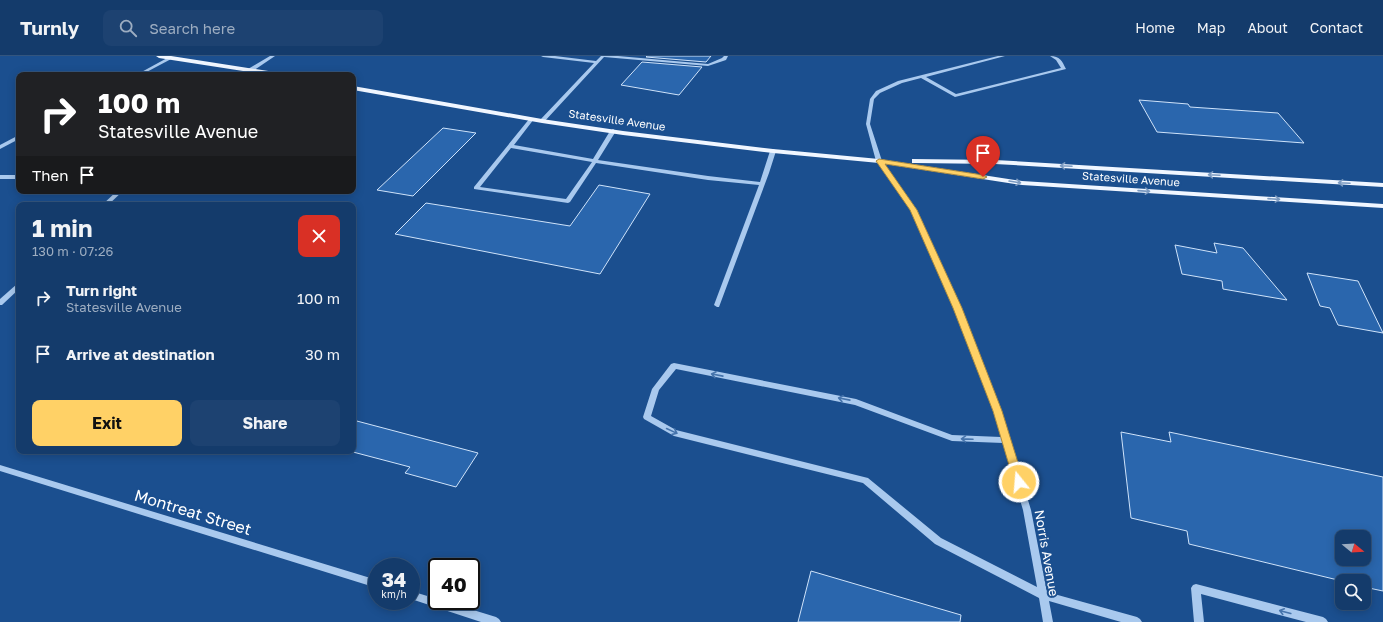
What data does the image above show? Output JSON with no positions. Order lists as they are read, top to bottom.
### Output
{
  "streets": {
    "main road": ["Statesville Avenue"],
    "street": ["Montreat Street", "Norris Avenue"]
  },
  "crossings": [
    ["Statesville Avenue", "Norris Avenue"]
  ],
  "north": "right",
  "page": {
    "header": "Turnly",
    "search": "Search here",
    "nav": [
      "Home",
      "Map",
      "About",
      "Contact"
    ],
    "turn": ["100 m", "Statesville Avenue"],
    "then": "Then",
    "heading": ["1 min", "130 m · 07:26"],
    "list": [
      {
        "name": "Turn right",
        "note": "Statesville Avenue",
        "value": "100 m"
      },
      {
        "name": "Arrive at destination",
        "value": "30 m"
      }
    ],
    "buttons": ["Exit", "Share"],
    "speed": "34 km/h",
    "limit": "40"
  }
}
